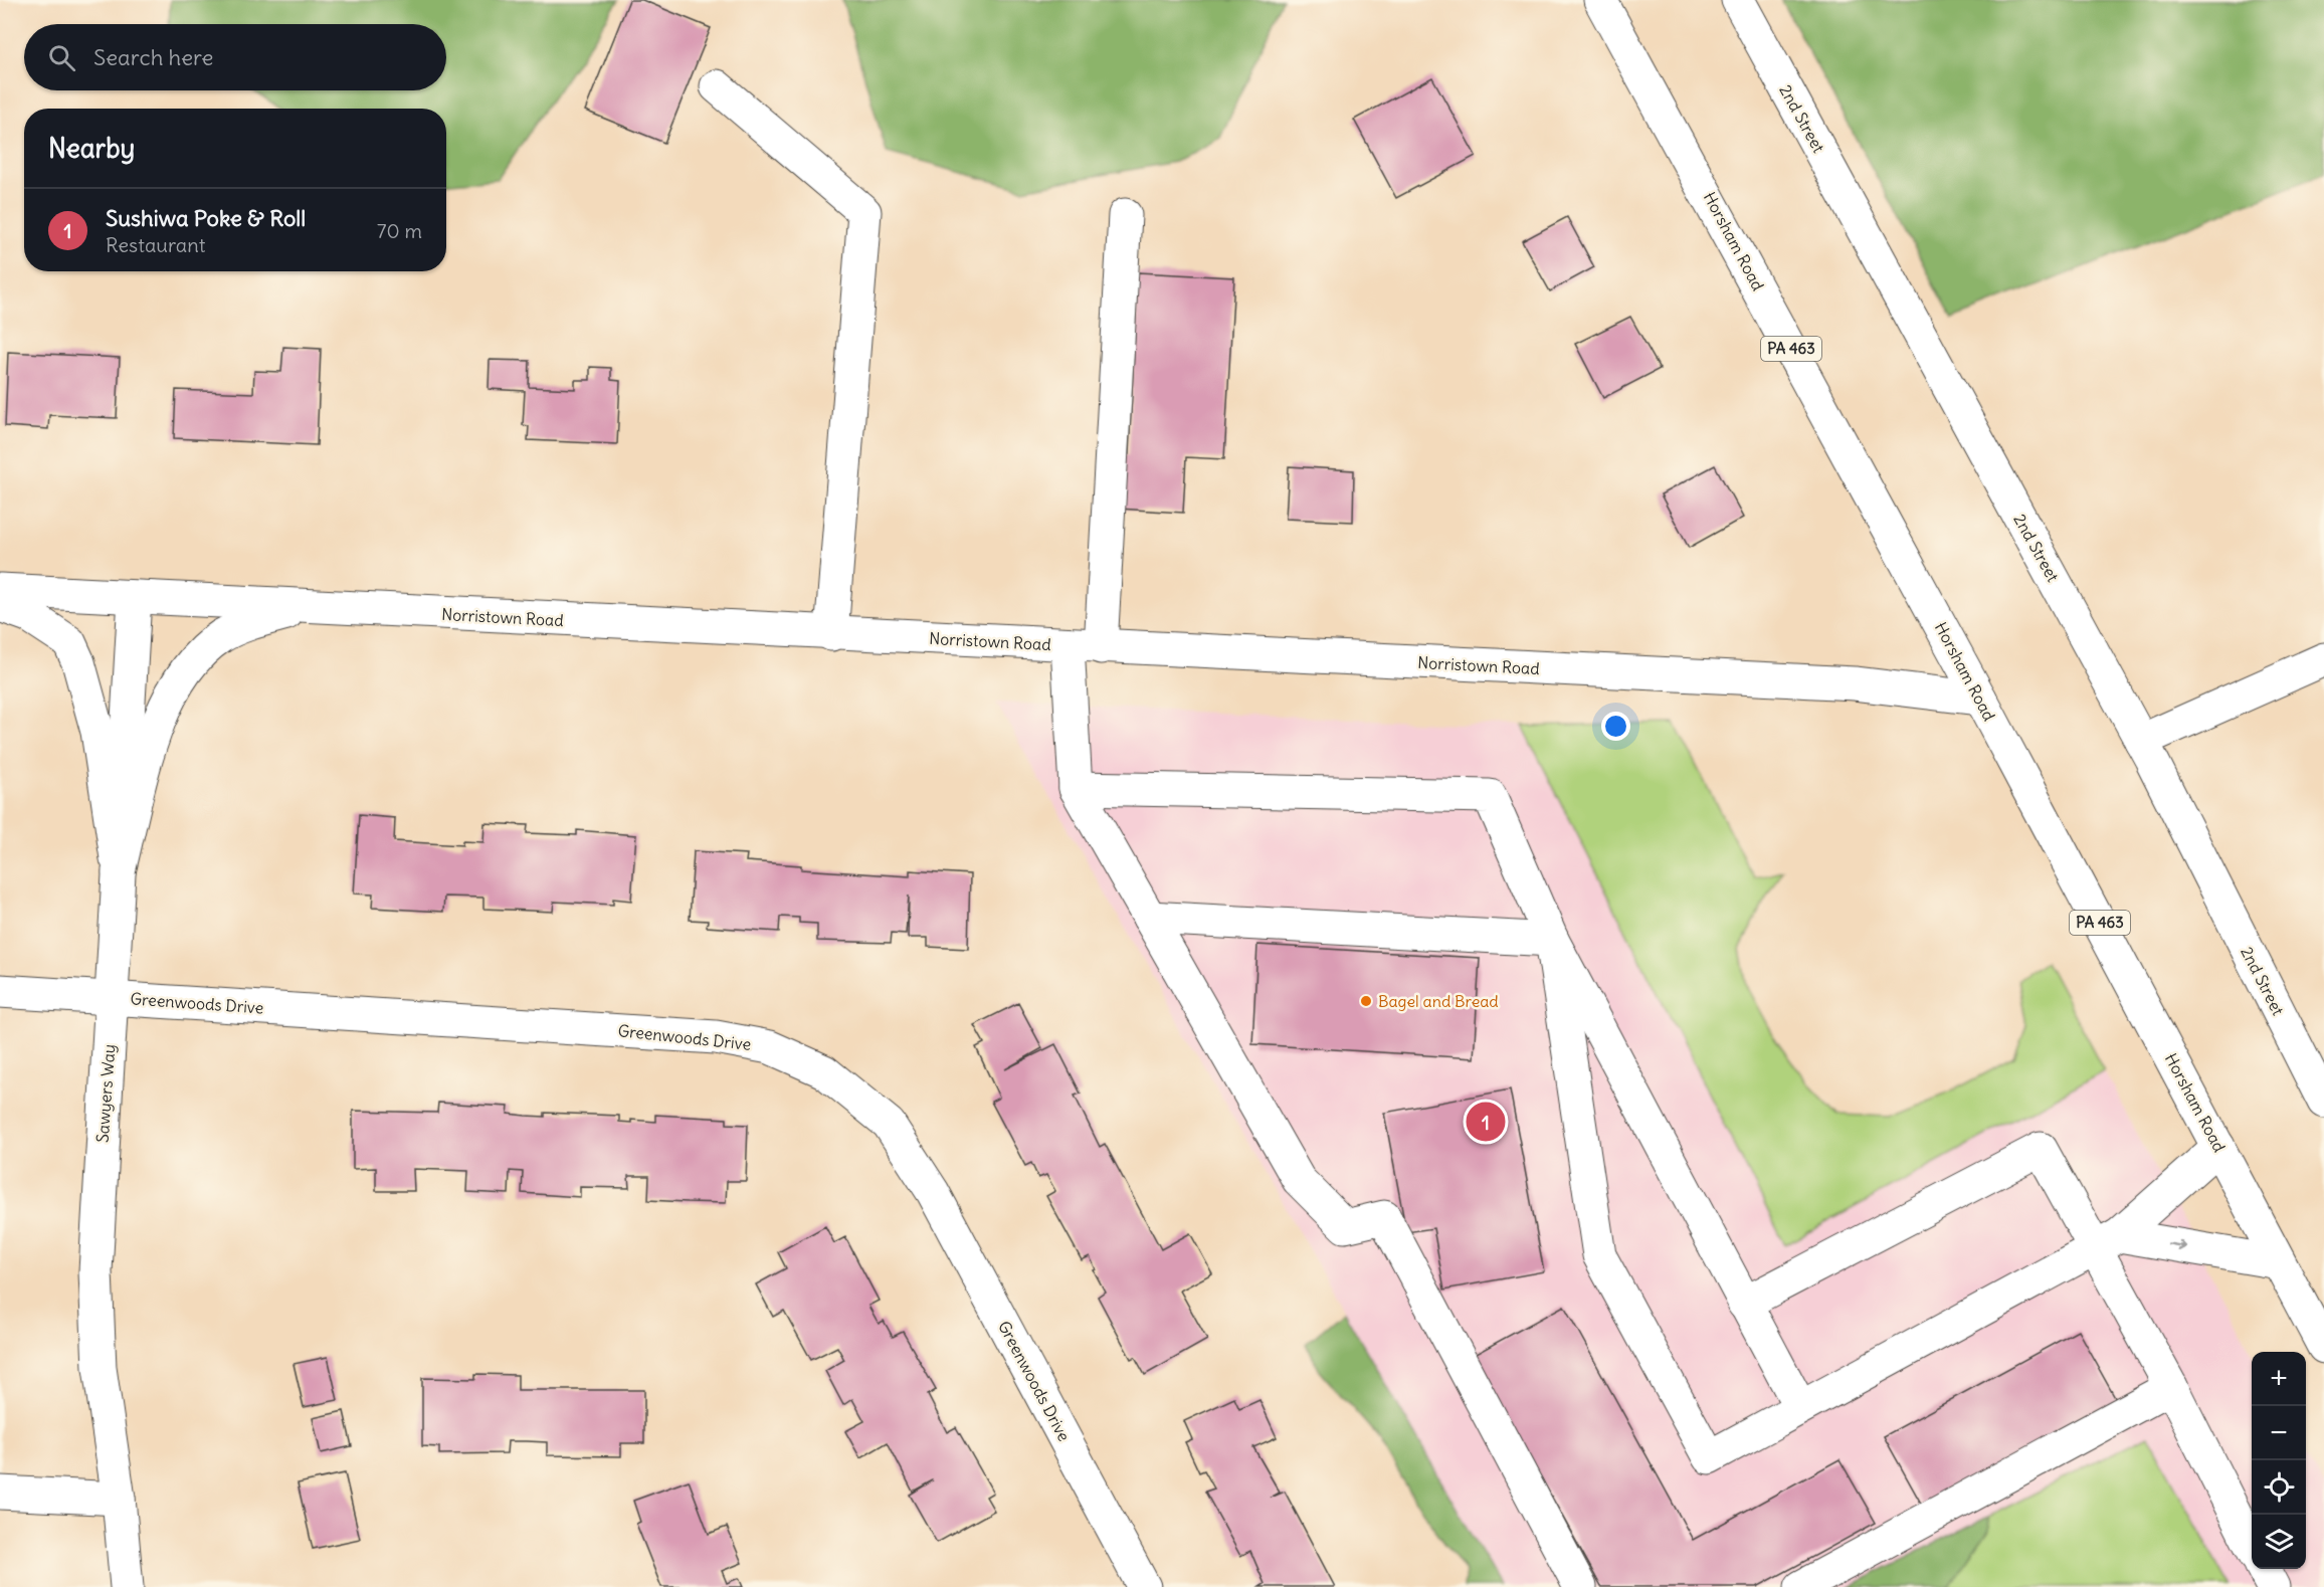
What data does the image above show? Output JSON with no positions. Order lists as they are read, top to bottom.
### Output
{
  "streets": {
    "main road": [
      "2nd Street",
      "Horsham Road",
      "PA 463",
      "Norristown Road",
      "Greenwoods Drive",
      "Sawyers Way"
    ]
  },
  "crossings": [
    ["Horsham Road", "Norristown Road"],
    ["Norristown Road", "Sawyers Way"],
    ["Greenwoods Drive", "Sawyers Way"]
  ],
  "places": ["Bagel and Bread"],
  "page": {
    "search": "Search here",
    "heading": "Nearby",
    "list": [
      {
        "mark": "1",
        "name": "Sushiwa Poke & Roll",
        "note": "Restaurant",
        "value": "70 m"
      }
    ],
    "pins": "1",
    "map_buttons": ["+", "−"]
  }
}
